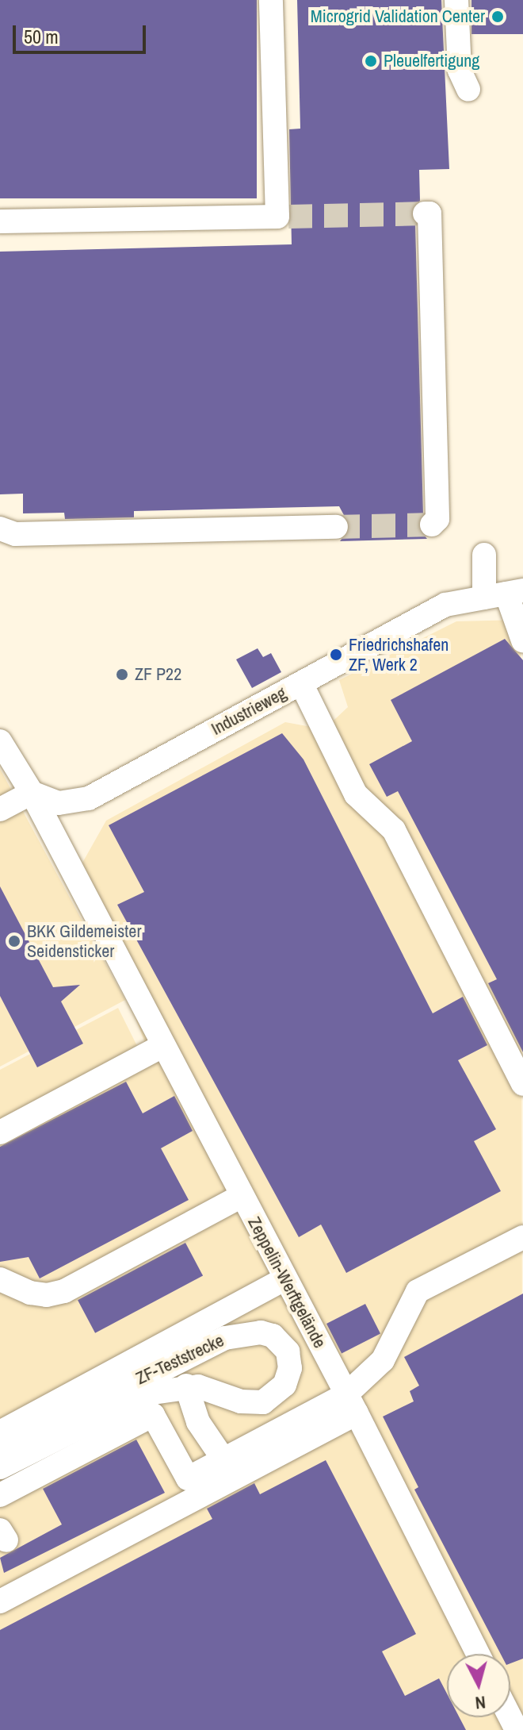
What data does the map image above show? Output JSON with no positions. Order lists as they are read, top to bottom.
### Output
{
  "streets": {
    "street": ["Industrieweg", "Zeppelin-Werftgelände", "ZF-Teststrecke"]
  },
  "crossings": [
    ["Industrieweg", "Zeppelin-Werftgelände"]
  ],
  "places": [
    "Microgrid Validation Center",
    "Pleuelfertigung",
    "Friedrichshafen ZF, Werk 2",
    "ZF P22",
    "BKK Gildemeister Seidensticker"
  ],
  "scale_bar": "50 m",
  "north": "bottom"
}
